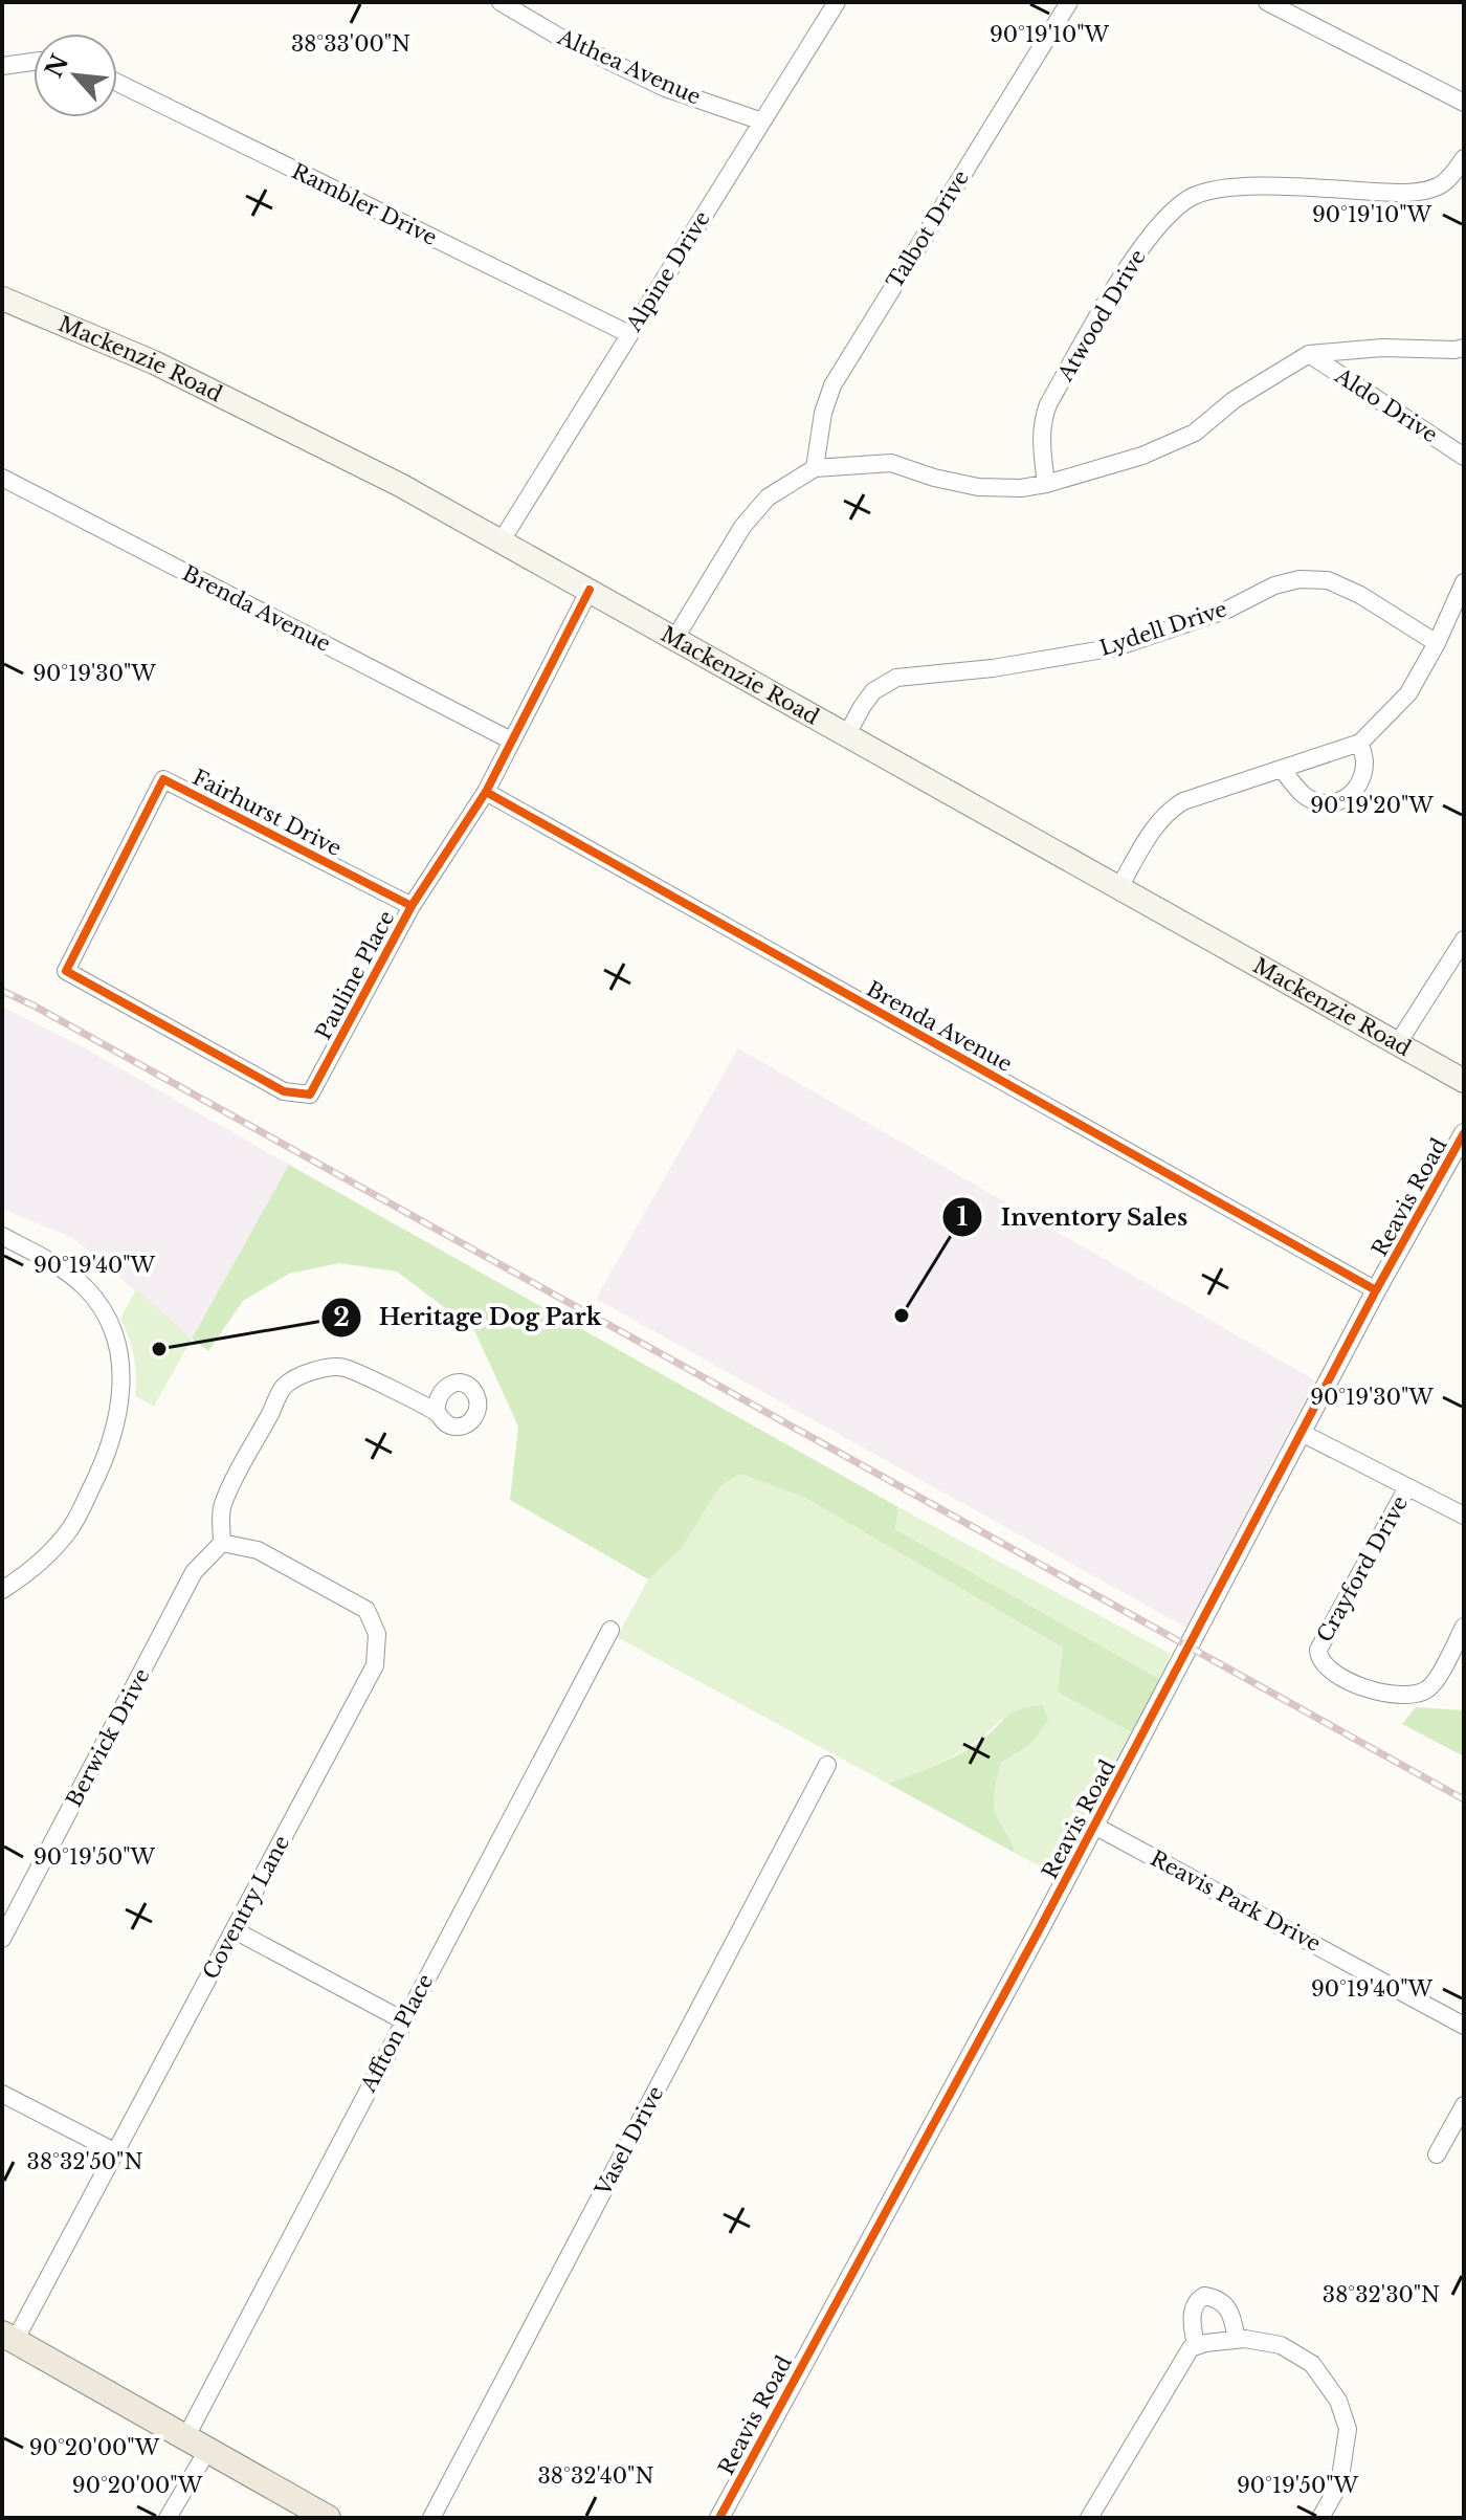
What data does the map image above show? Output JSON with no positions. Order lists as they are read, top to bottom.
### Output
{
  "streets": {
    "main road": ["Mackenzie Road"],
    "street": [
      "Althea Avenue",
      "Rambler Drive",
      "Talbot Drive",
      "Alpine Drive",
      "Atwood Drive",
      "Aldo Drive",
      "Brenda Avenue",
      "Lydell Drive",
      "Fairhurst Drive",
      "Pauline Place",
      "Reavis Road",
      "Crayford Drive",
      "Berwick Drive",
      "Reavis Park Drive",
      "Coventry Lane",
      "Affton Place",
      "Vasel Drive"
    ]
  },
  "crossings": [
    ["Althea Avenue", "Alpine Drive"],
    ["Rambler Drive", "Alpine Drive"],
    ["Alpine Drive", "Mackenzie Road"],
    ["Mackenzie Road", "Lydell Drive"],
    ["Mackenzie Road", "Pauline Place"],
    ["Brenda Avenue", "Pauline Place"],
    ["Brenda Avenue", "Reavis Road"],
    ["Fairhurst Drive", "Pauline Place"],
    ["Reavis Road", "Reavis Park Drive"],
    ["Berwick Drive", "Coventry Lane"]
  ],
  "places": ["Inventory Sales", "Heritage Dog Park"],
  "north": "top left",
  "coordinates": [
    "90°19'10\"W",
    "38°33'00\"N",
    "90°19'30\"W",
    "90°19'20\"W",
    "90°19'40\"W",
    "90°19'50\"W",
    "38°32'50\"N",
    "38°32'30\"N",
    "90°20'00\"W",
    "38°32'40\"N"
  ]
}
